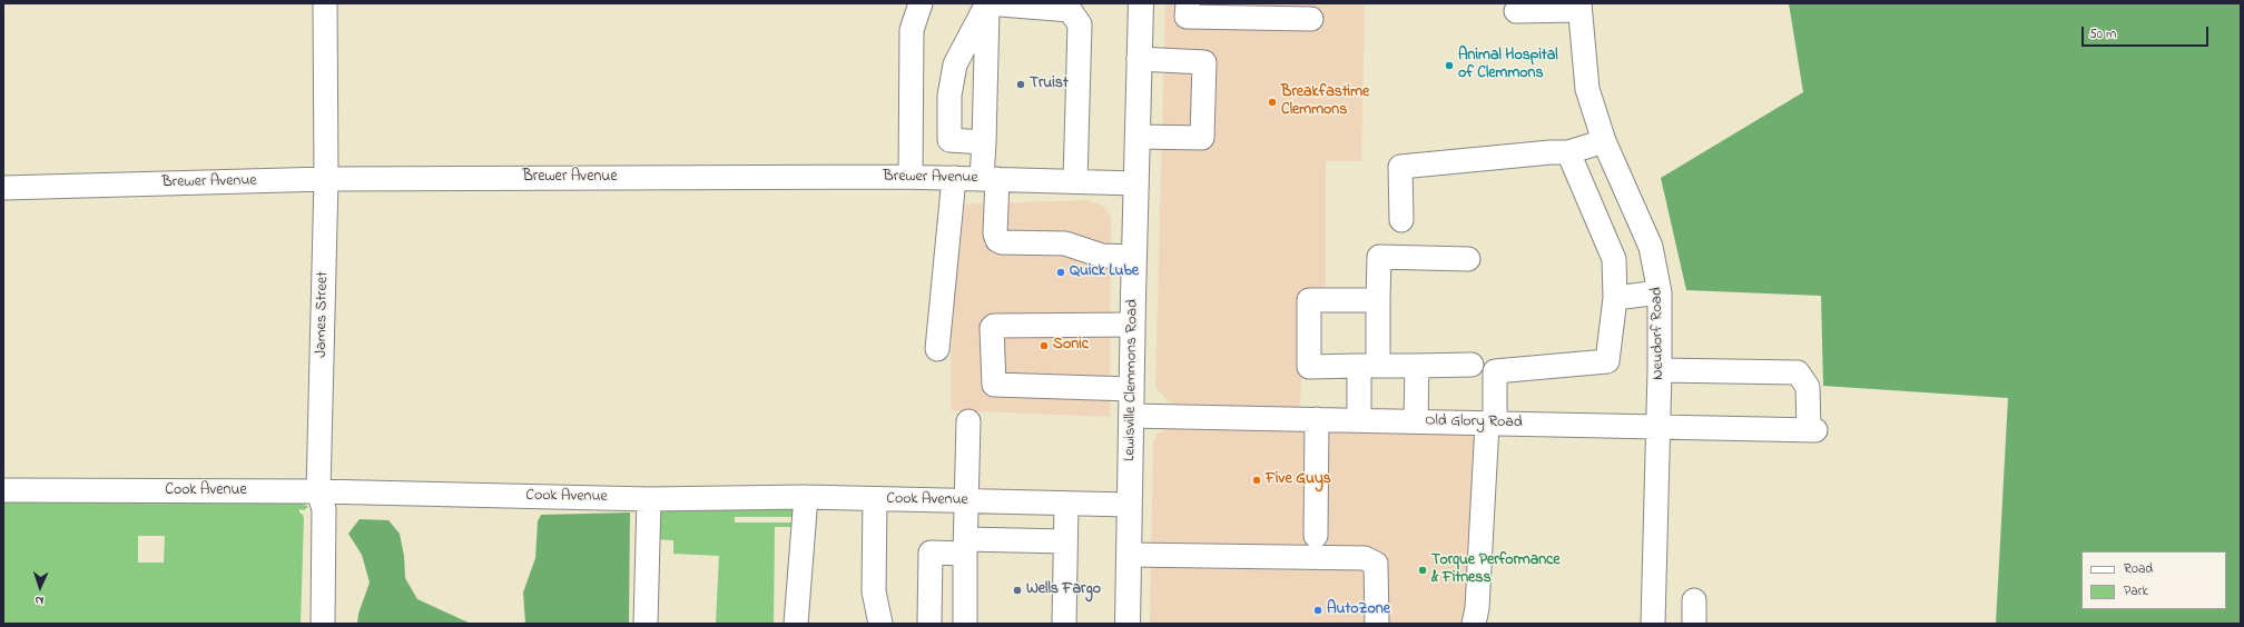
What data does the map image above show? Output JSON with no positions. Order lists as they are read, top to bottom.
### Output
{
  "streets": {
    "main road": ["Lewisville Clemmons Road"],
    "street": [
      "Brewer Avenue",
      "James Street",
      "Neudorf Road",
      "Old Glory Road",
      "Cook Avenue"
    ]
  },
  "crossings": [
    ["Brewer Avenue", "James Street"],
    ["Brewer Avenue", "Lewisville Clemmons Road"],
    ["James Street", "Cook Avenue"],
    ["Neudorf Road", "Old Glory Road"],
    ["Lewisville Clemmons Road", "Old Glory Road"],
    ["Lewisville Clemmons Road", "Cook Avenue"]
  ],
  "places": [
    "Animal Hospital of Clemmons",
    "Truist",
    "Breakfastime Clemmons",
    "Quick Lube",
    "Sonic",
    "Five Guys",
    "Torque Performance & Fitness",
    "Wells Fargo",
    "AutoZone"
  ],
  "legend": ["Road", "Park"],
  "scale_bar": "50 m",
  "north": "bottom"
}
